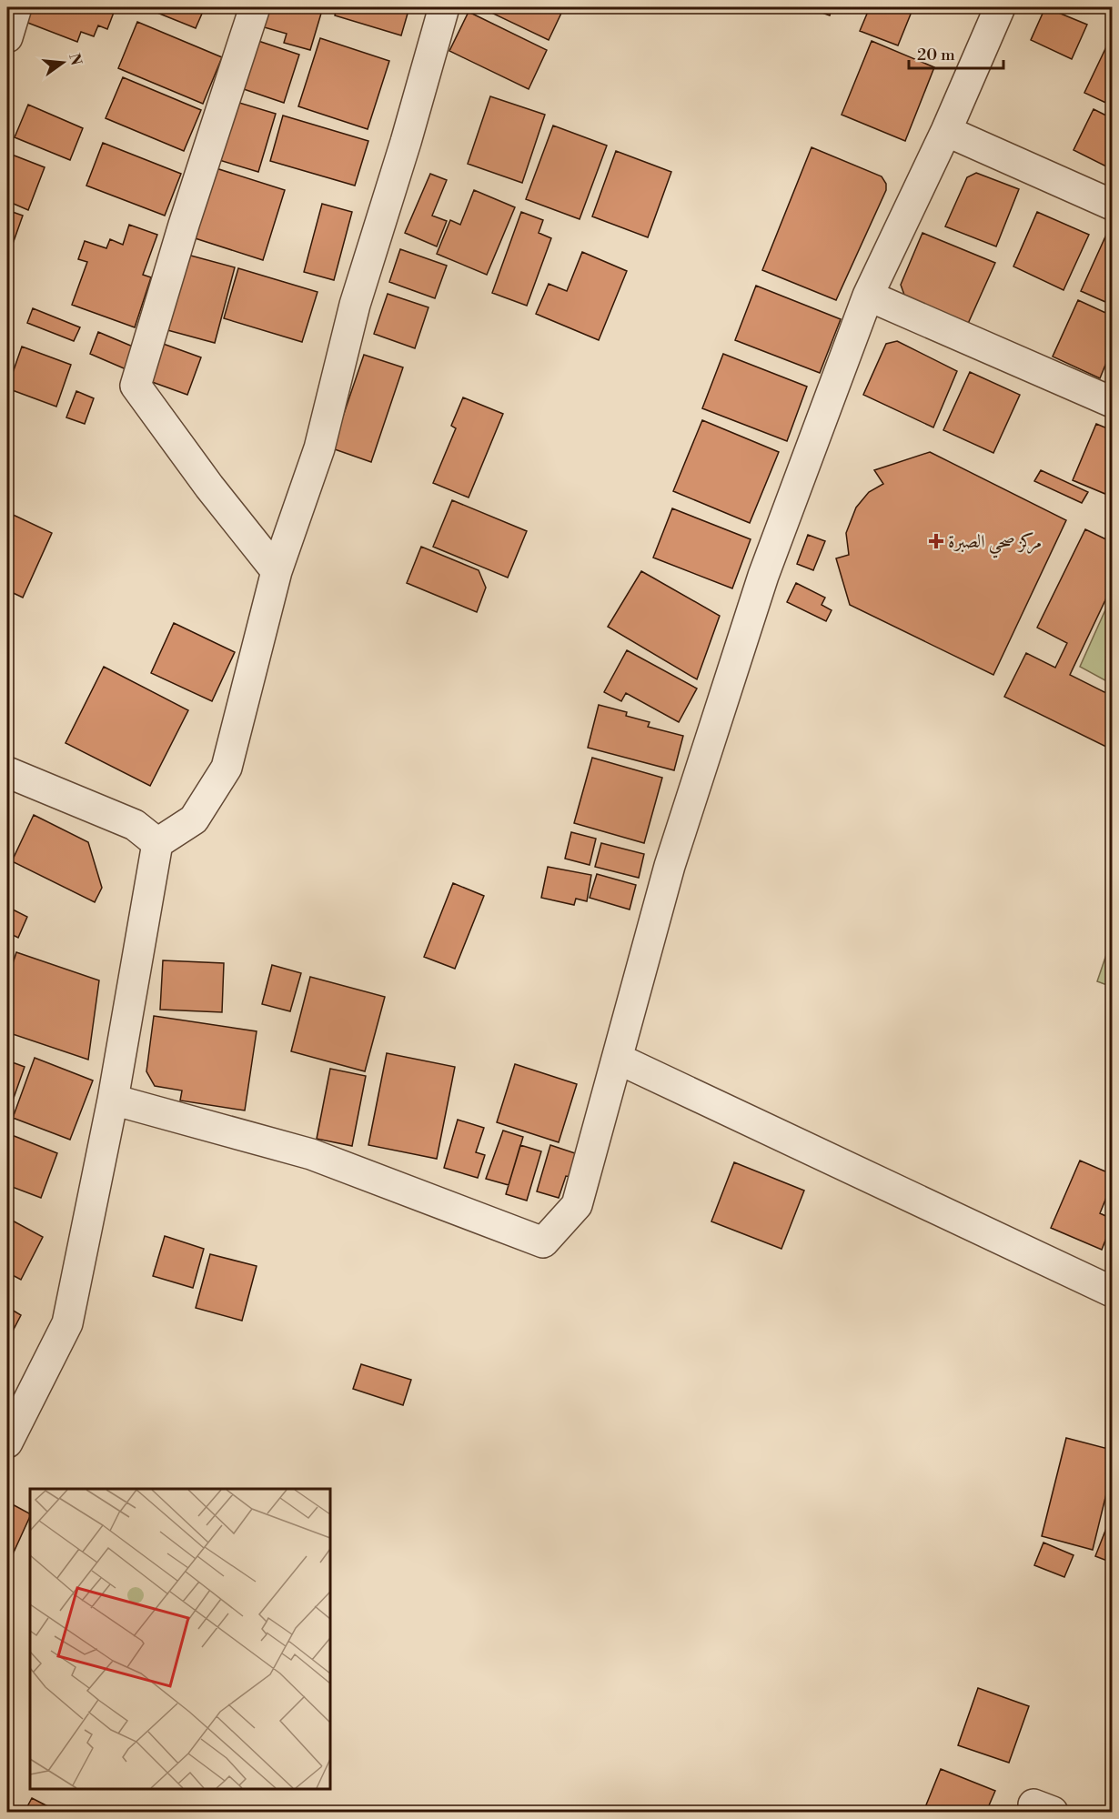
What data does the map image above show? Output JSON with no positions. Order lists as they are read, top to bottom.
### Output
{
  "places": {
    "health": ["مركز صحي الصبرة"]
  },
  "scale_bar": "20 m",
  "north": "right"
}
